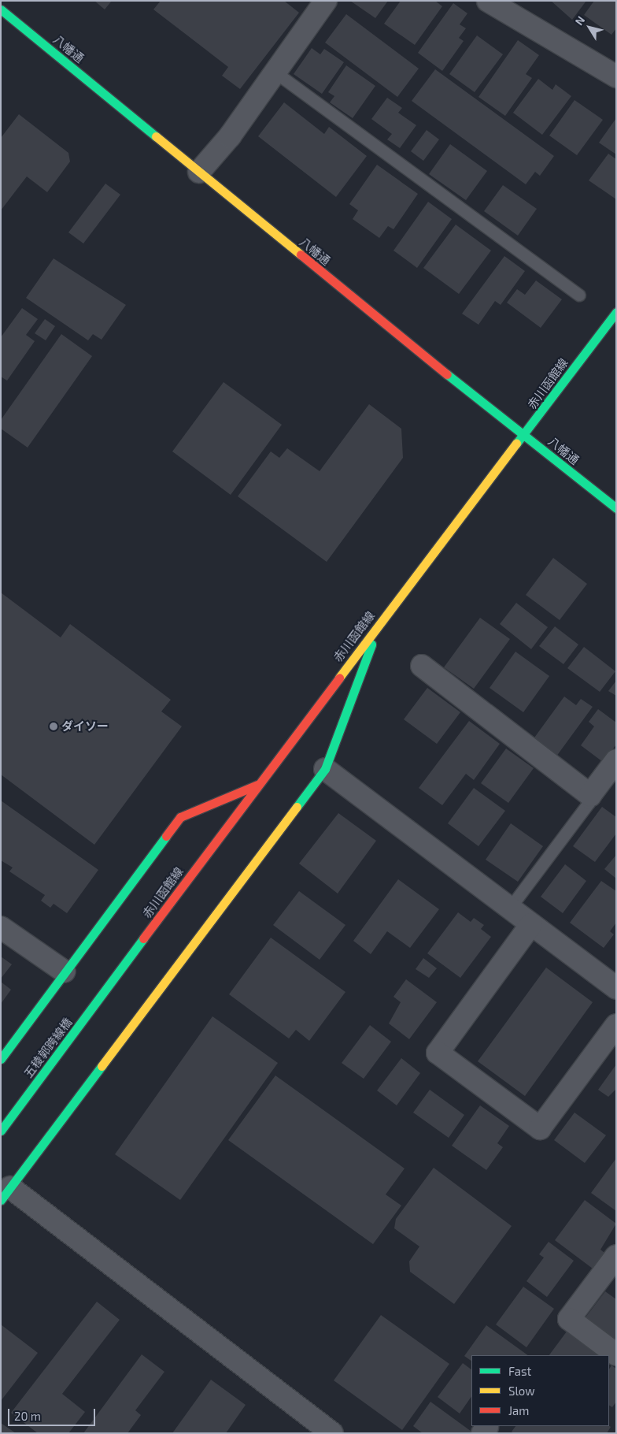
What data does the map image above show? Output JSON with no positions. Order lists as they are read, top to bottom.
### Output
{
  "streets": {
    "main road": ["八幡通", "赤川函館線", "五稜郭跨線橋"]
  },
  "crossings": [
    ["八幡通", "赤川函館線"],
    ["赤川函館線", "五稜郭跨線橋"]
  ],
  "places": ["ダイソー"],
  "legend": ["Fast", "Slow", "Jam"],
  "scale_bar": "20 m",
  "north": "top left"
}
